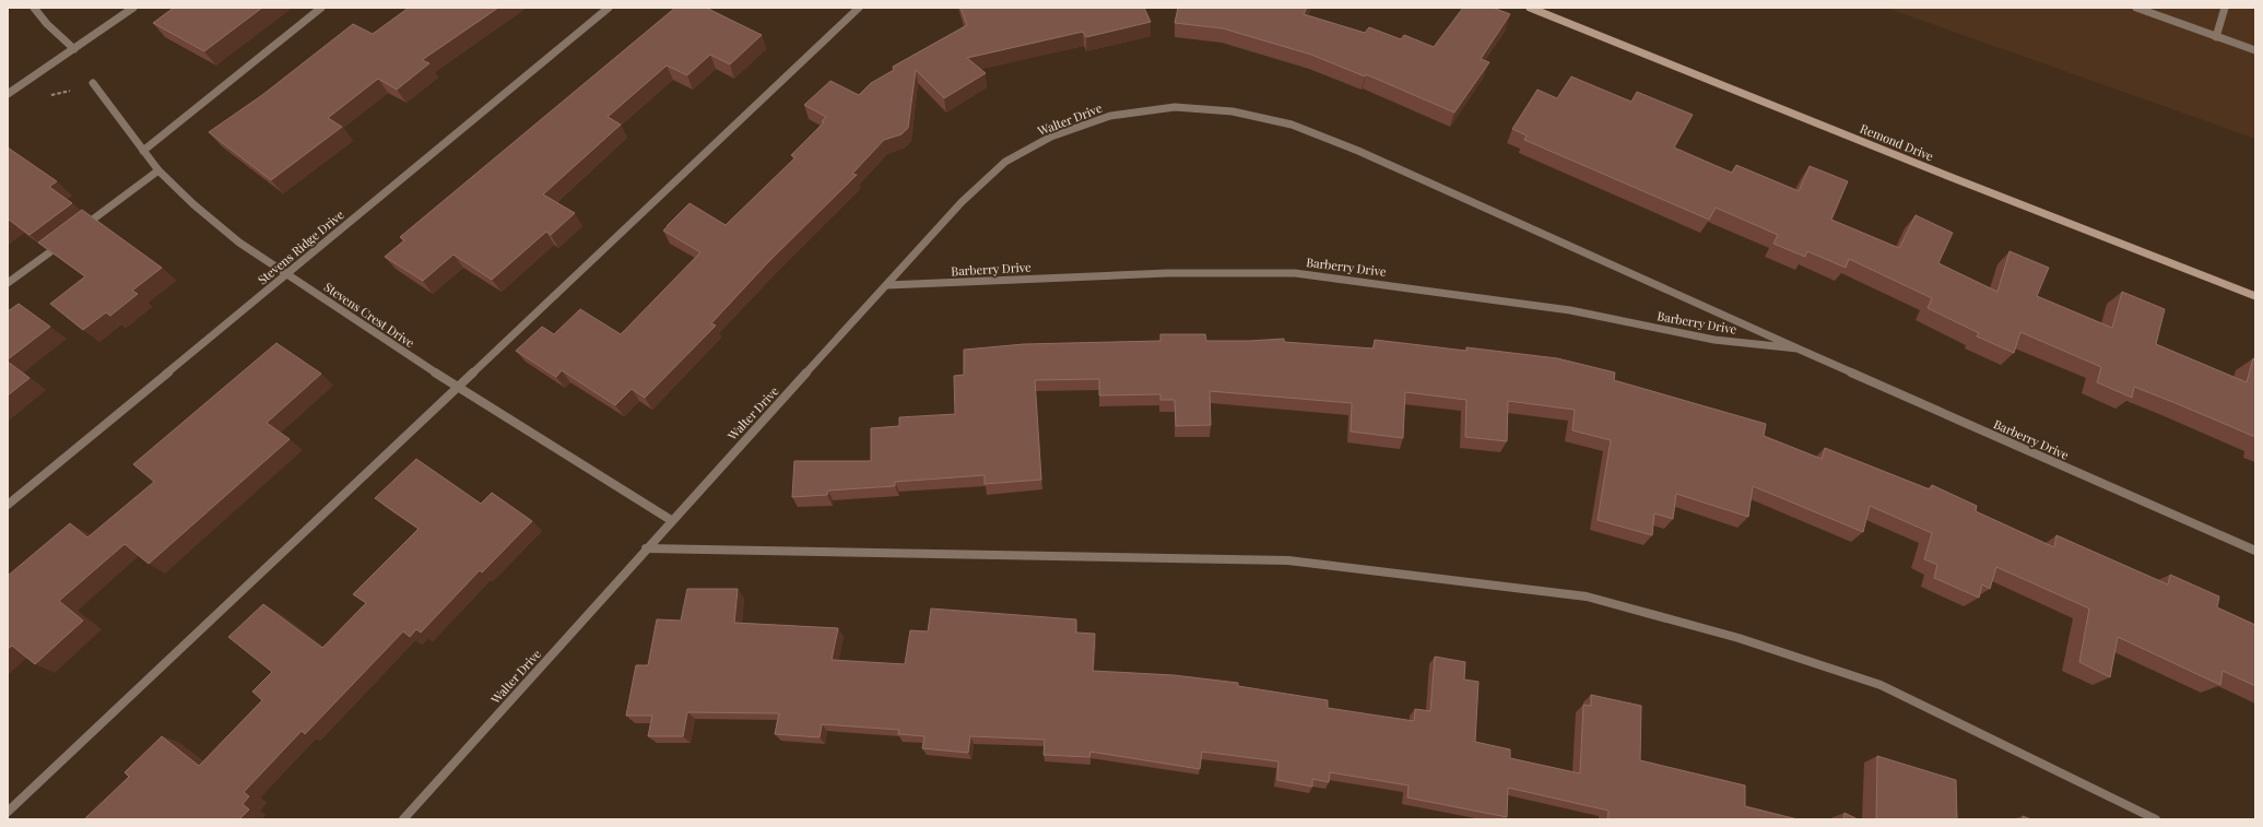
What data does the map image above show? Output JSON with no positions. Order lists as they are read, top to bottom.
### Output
{
  "streets": {
    "street": [
      "Walter Drive",
      "Remond Drive",
      "Stevens Ridge Drive",
      "Barberry Drive",
      "Stevens Crest Drive"
    ]
  },
  "crossings": [
    ["Walter Drive", "Barberry Drive"],
    ["Walter Drive", "Stevens Crest Drive"],
    ["Stevens Ridge Drive", "Stevens Crest Drive"]
  ]
}
